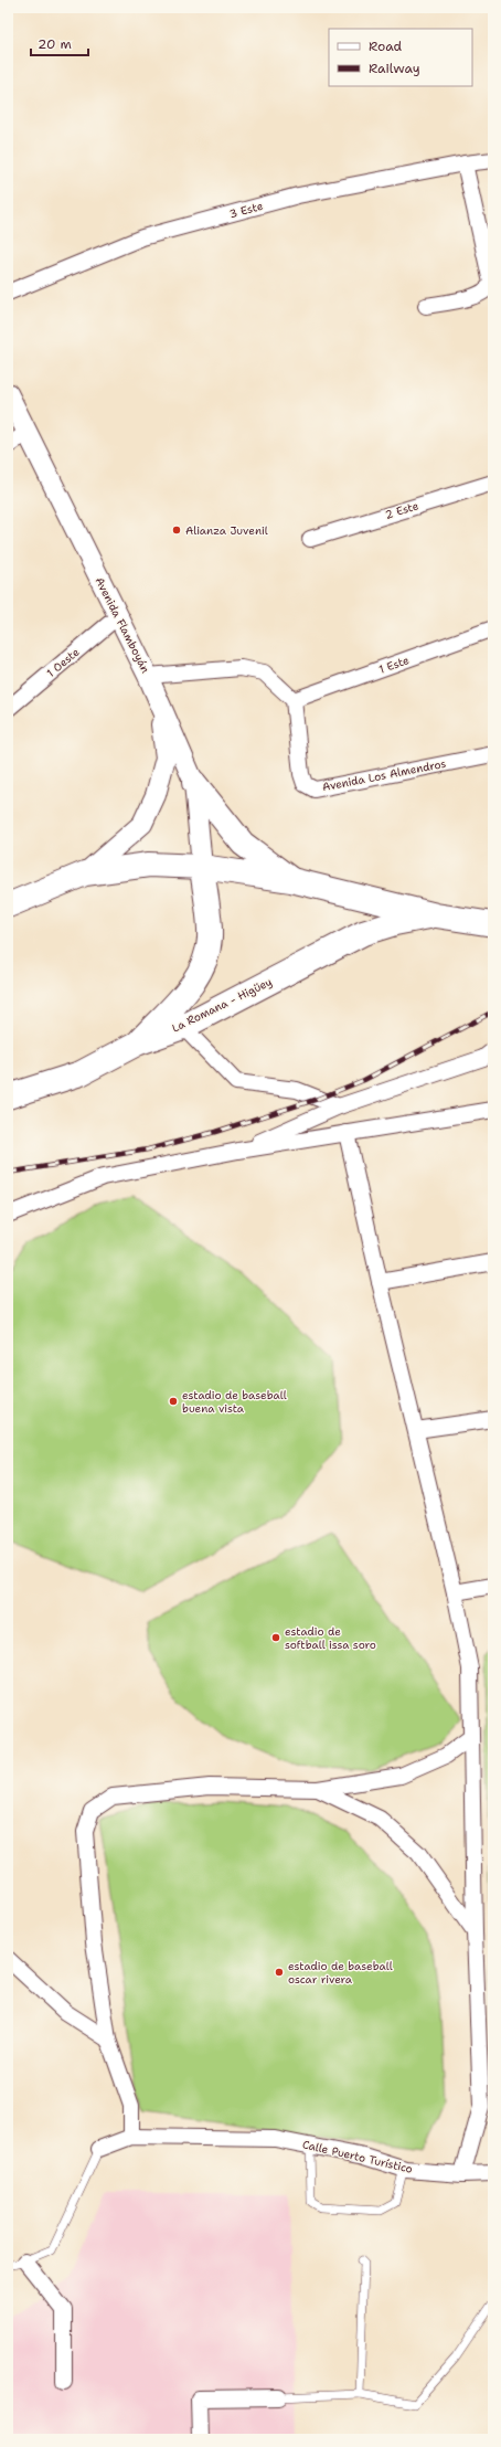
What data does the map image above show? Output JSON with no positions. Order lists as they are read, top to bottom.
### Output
{
  "streets": {
    "main road": ["La Romana - Higüey"],
    "street": [
      "3 Este",
      "2 Este",
      "Avenida Flamboyán",
      "1 Oeste",
      "1 Este",
      "Avenida Los Almendros",
      "Calle Puerto Turístico"
    ]
  },
  "crossings": [
    ["Avenida Flamboyán", "1 Oeste"],
    ["Avenida Flamboyán", "La Romana - Higüey"],
    ["1 Este", "Avenida Los Almendros"]
  ],
  "places": [
    "Alianza Juvenil",
    "estadio de baseball buena vista",
    "estadio de softball issa soro",
    "estadio de baseball oscar rivera"
  ],
  "legend": ["Road", "Railway"],
  "scale_bar": "20 m"
}
